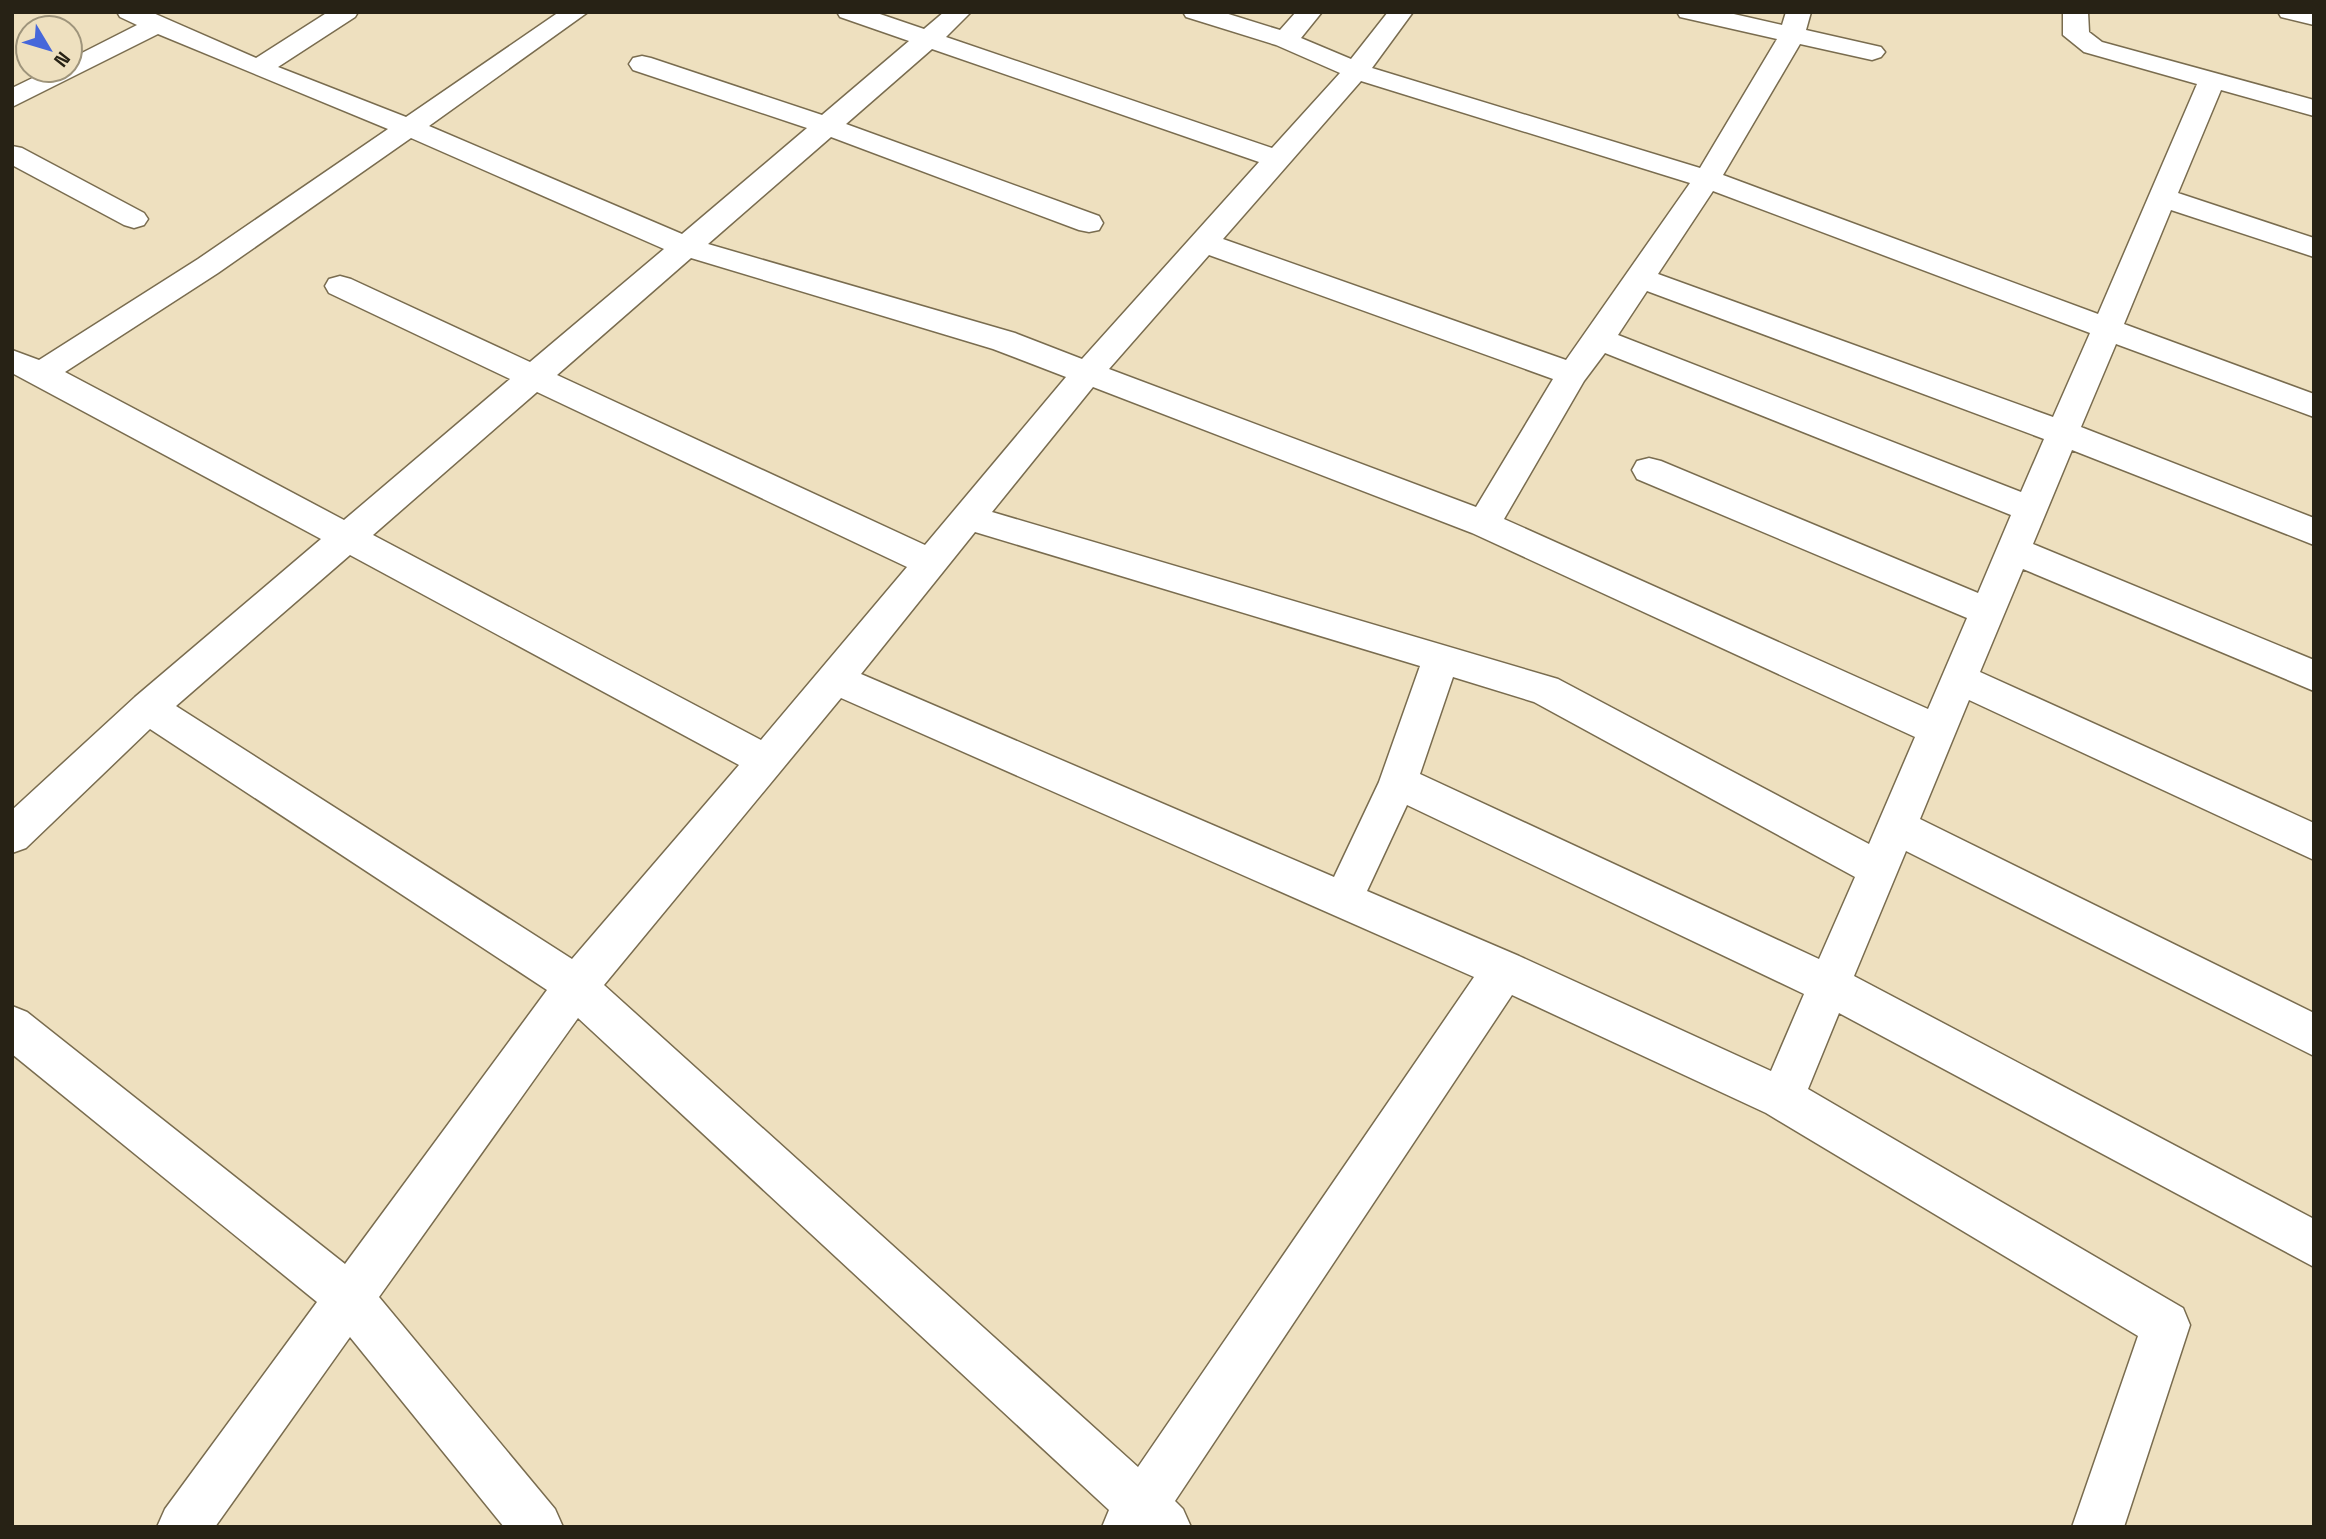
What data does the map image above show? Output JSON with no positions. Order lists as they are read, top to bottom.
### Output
{
  "north": "bottom right"
}
